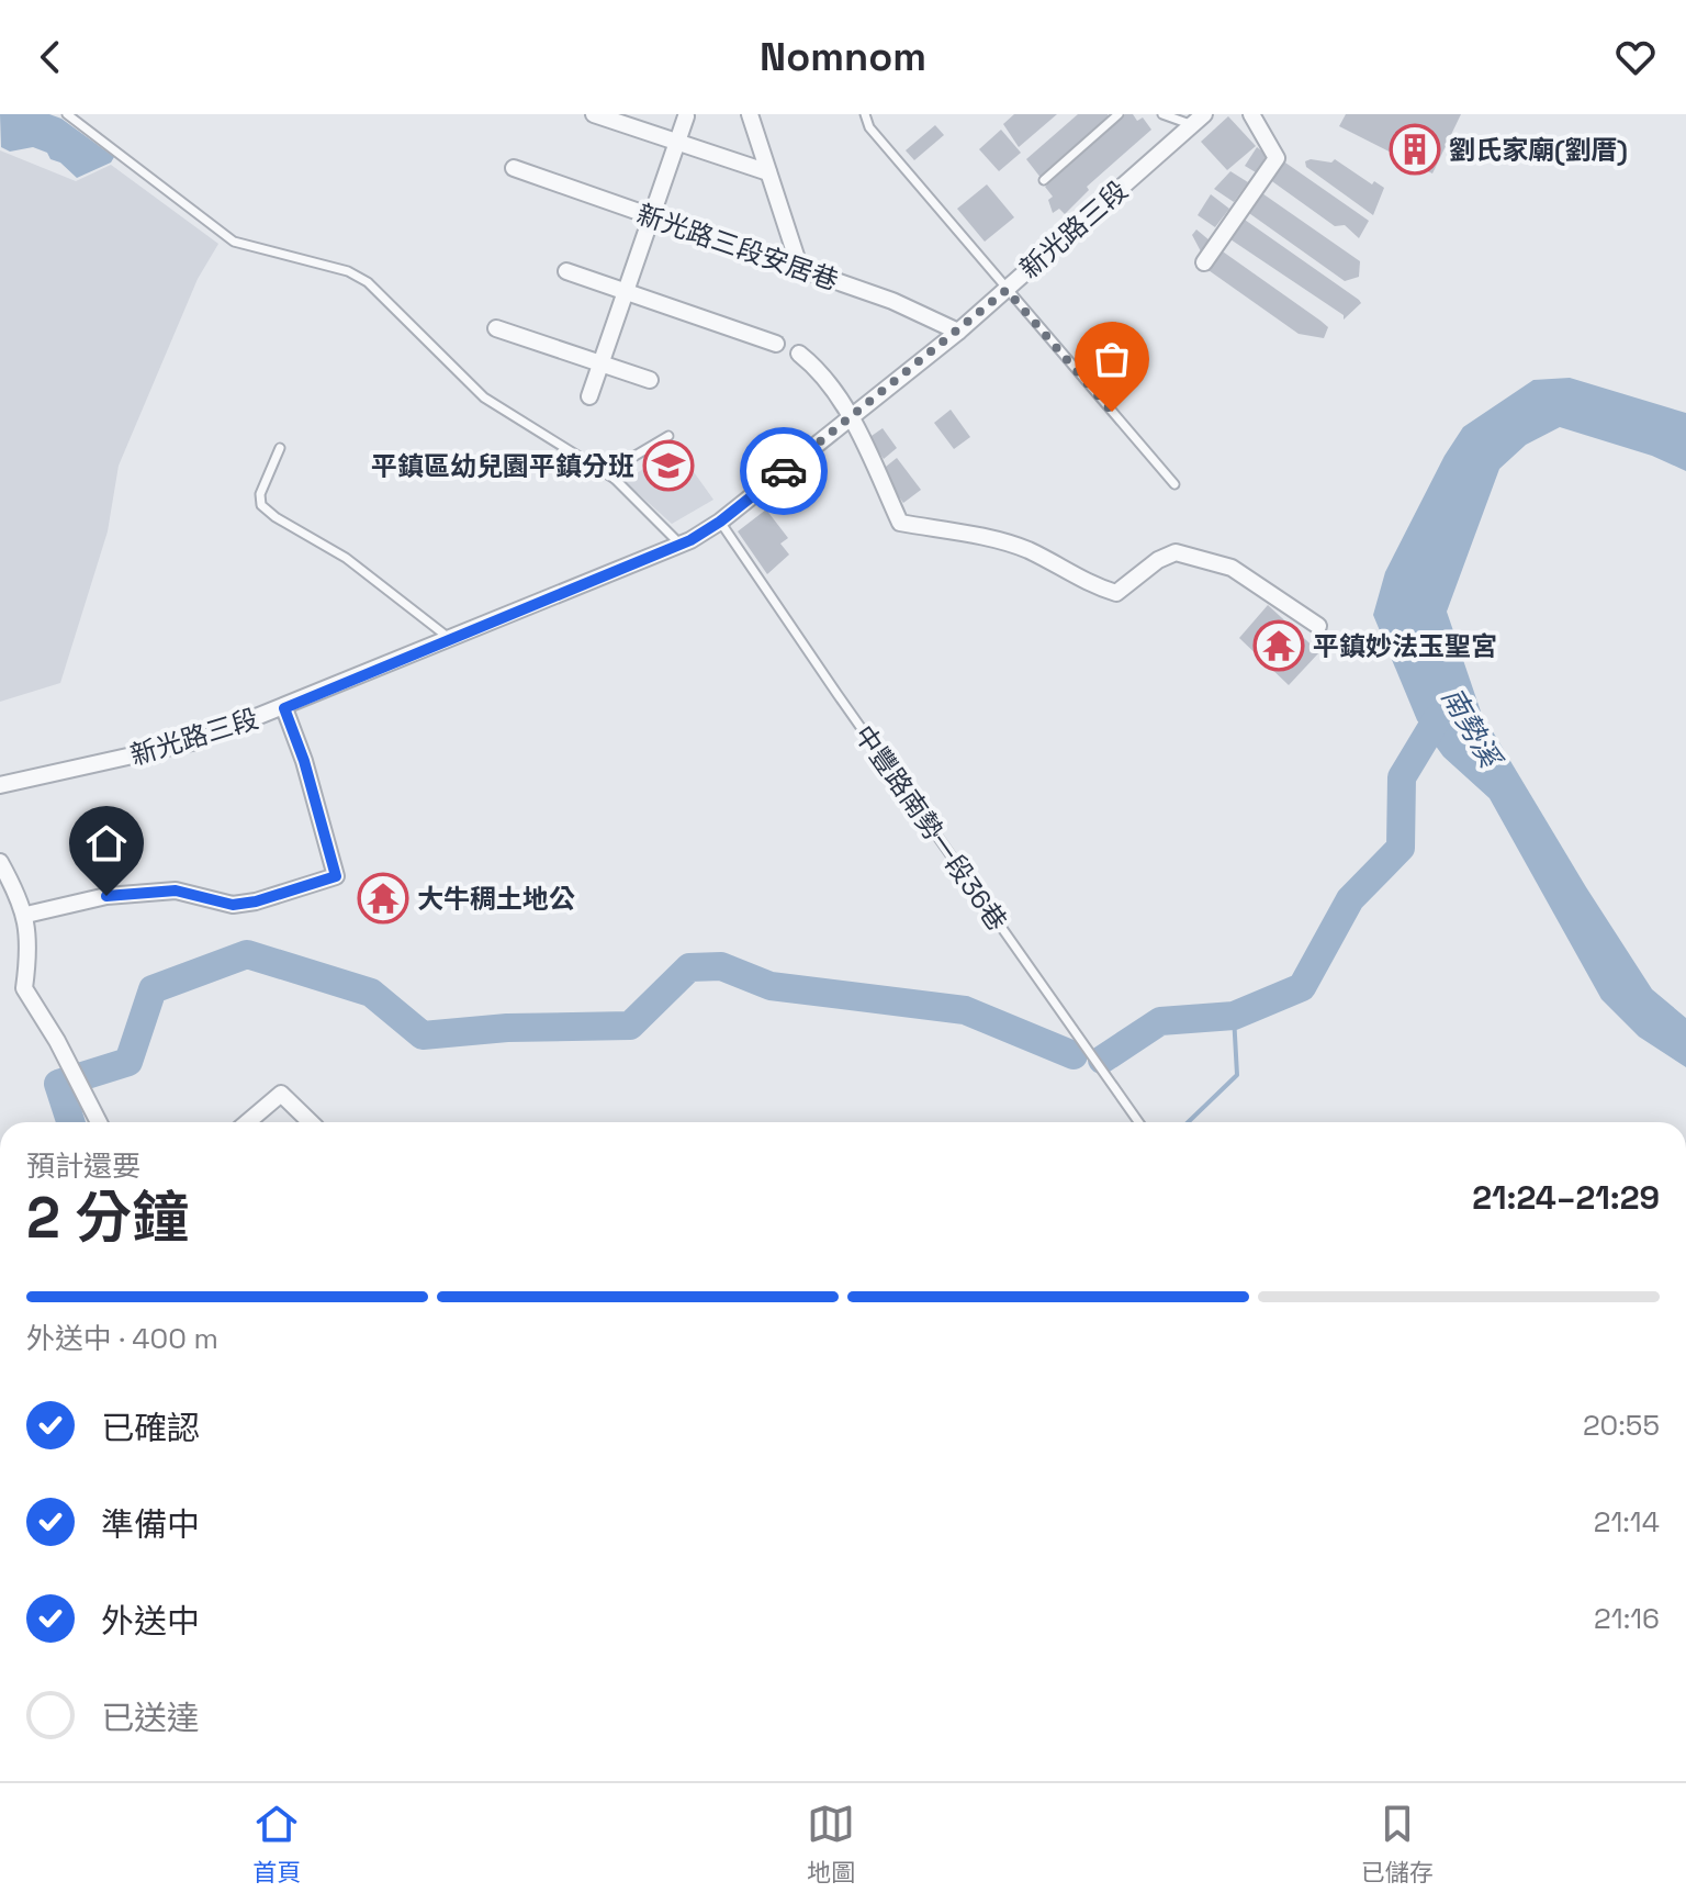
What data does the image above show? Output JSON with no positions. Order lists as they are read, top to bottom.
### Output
{
  "streets": {
    "street": ["新光路三段", "新光路三段安居巷"],
    "lane": ["中豐路南勢一段36巷"]
  },
  "crossings": [
    ["新光路三段", "新光路三段安居巷"],
    ["新光路三段", "中豐路南勢一段36巷"]
  ],
  "water": ["南勢溪"],
  "places": {
    "building": ["劉氏家廟(劉厝)"],
    "school or university": ["平鎮區幼兒園平鎮分班"],
    "temple": ["平鎮妙法玉聖宮", "大牛稠土地公"]
  },
  "page": {
    "header": "Nomnom",
    "heading": ["2 分鐘", "預計還要", "21:24–21:29"],
    "bar": "外送中 · 400 m",
    "list": [
      ["已確認", "20:55"],
      ["準備中", "21:14"],
      ["外送中", "21:16"],
      "已送達"
    ],
    "tabs": ["首頁", "地圖", "已儲存"]
  }
}
